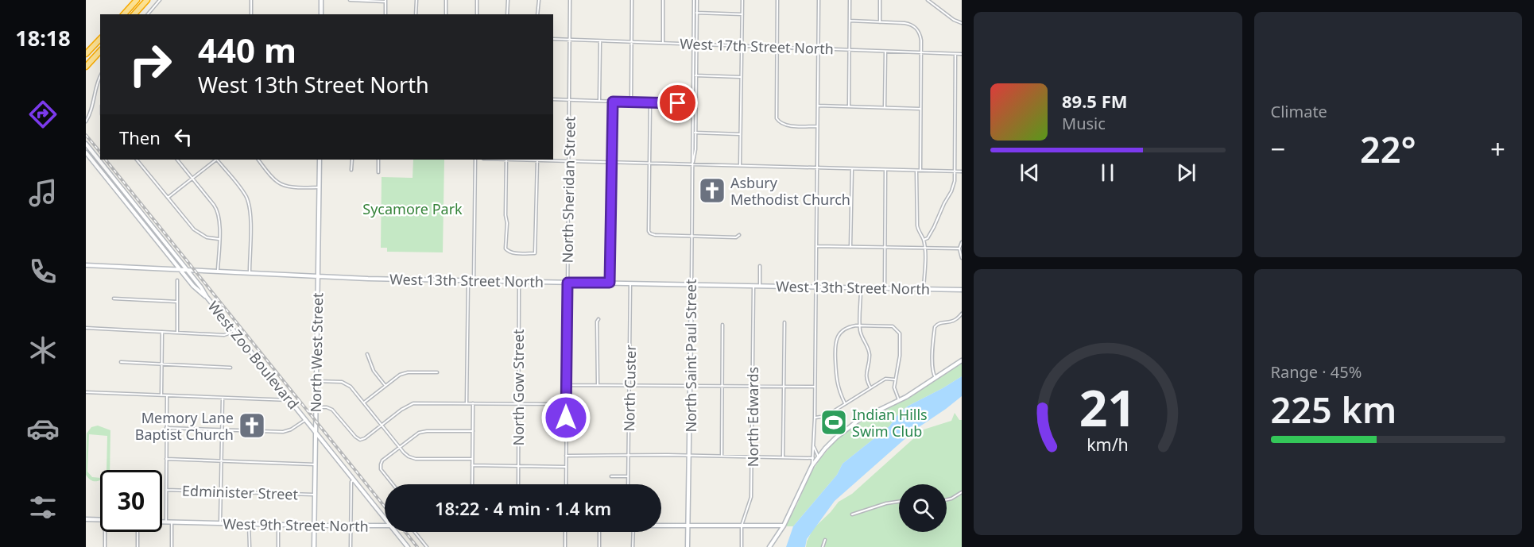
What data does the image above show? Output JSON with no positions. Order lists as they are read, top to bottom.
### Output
{
  "streets": {
    "street": [
      "West 17th Street North",
      "North Sheridan Street",
      "West 13th Street North",
      "North West Street",
      "West Zoo Boulevard",
      "North Saint Paul Street",
      "North Gow Street",
      "North Custer",
      "North Edwards",
      "Edminister Street",
      "West 9th Street North"
    ]
  },
  "crossings": [
    ["West 17th Street North", "North Sheridan Street"],
    ["West 17th Street North", "North Saint Paul Street"],
    ["North Sheridan Street", "West 13th Street North"],
    ["West 13th Street North", "North West Street"],
    ["West 13th Street North", "West Zoo Boulevard"],
    ["West 13th Street North", "North Saint Paul Street"],
    ["West 13th Street North", "North Gow Street"],
    ["West 13th Street North", "North Custer"],
    ["West 13th Street North", "North Edwards"],
    ["North West Street", "West Zoo Boulevard"],
    ["North West Street", "Edminister Street"],
    ["North West Street", "West 9th Street North"],
    ["North Saint Paul Street", "West 9th Street North"],
    ["North Edwards", "West 9th Street North"]
  ],
  "parks": ["Sycamore Park"],
  "places": {
    "church": ["Asbury Methodist Church", "Memory Lane Baptist Church"],
    "sports": ["Indian Hills Swim Club"]
  },
  "page": {
    "tabs": "18:18",
    "tile": [
      "Climate",
      ["Range · 45%", "225 km"]
    ],
    "turn": ["440 m", "West 13th Street North"],
    "song": ["89.5 FM", "Music"],
    "then": "Then",
    "heat": ["−", "22°", "+"],
    "limit": "30",
    "trip": "18:22 · 4 min · 1.4 km",
    "gauge": ["21", "km/h"]
  }
}
